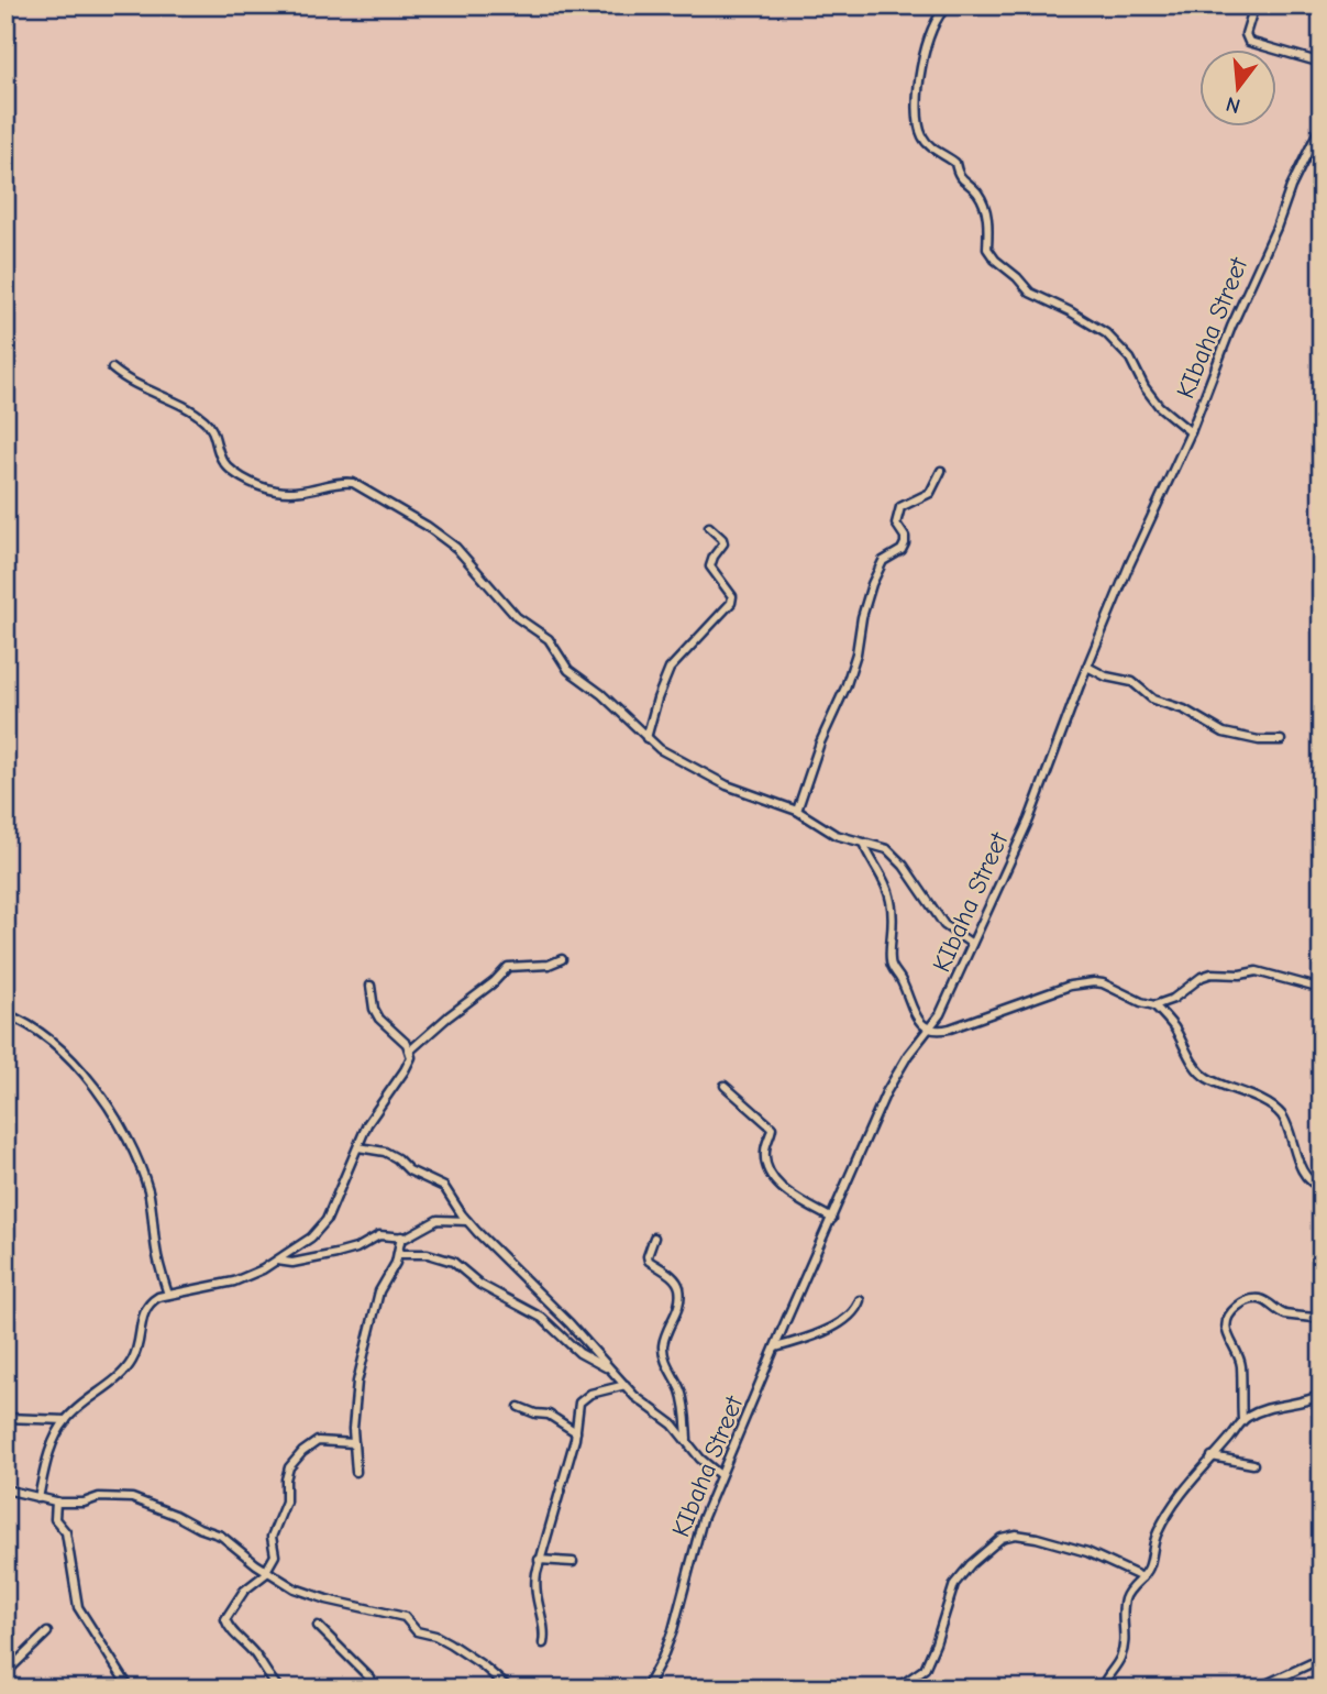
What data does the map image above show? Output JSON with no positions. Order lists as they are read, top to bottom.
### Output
{
  "streets": {
    "street": ["KIbaha Street"]
  },
  "north": "bottom"
}
